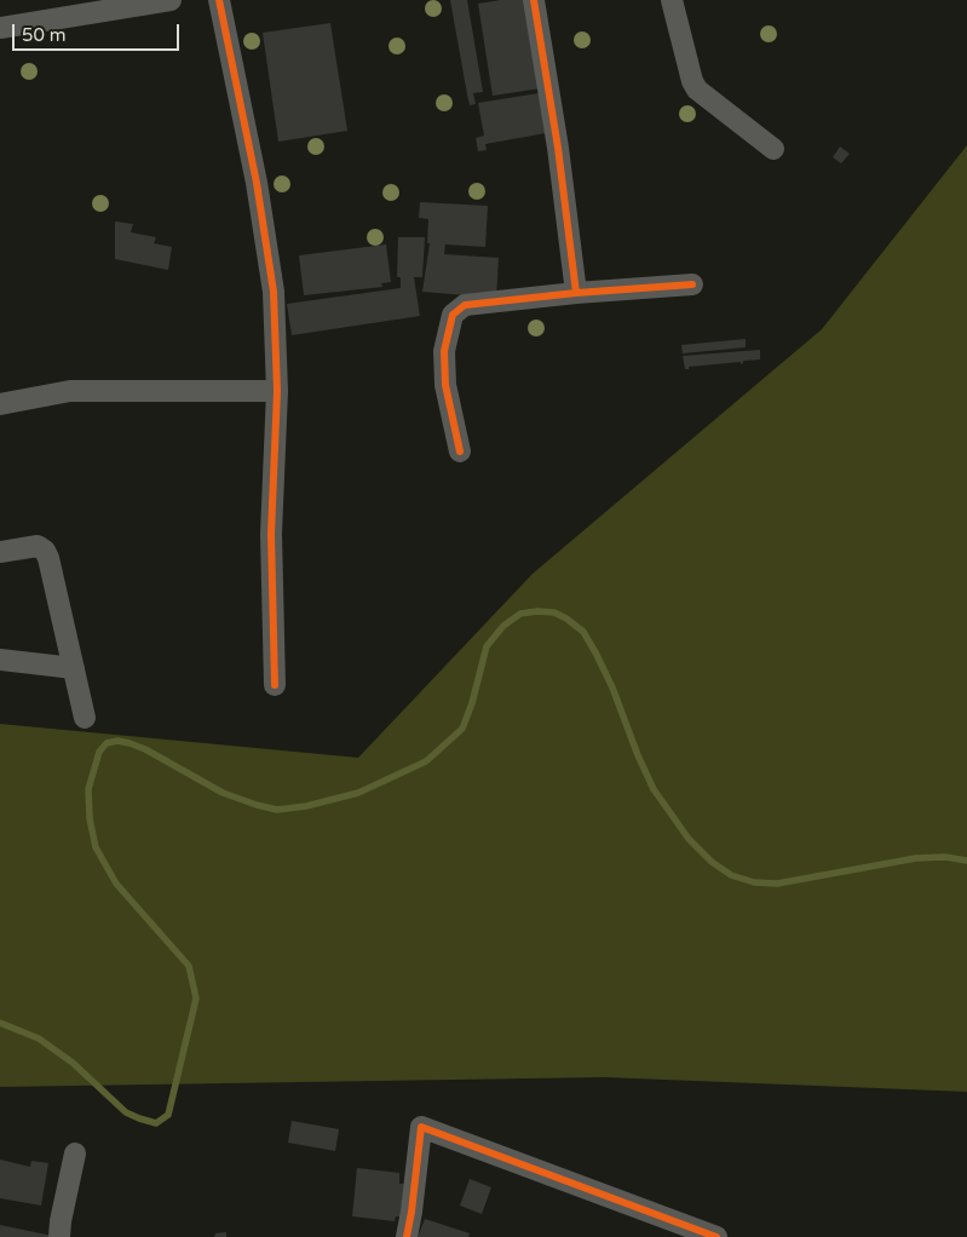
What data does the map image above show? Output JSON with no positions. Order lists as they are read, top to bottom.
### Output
{
  "scale_bar": "50 m"
}
